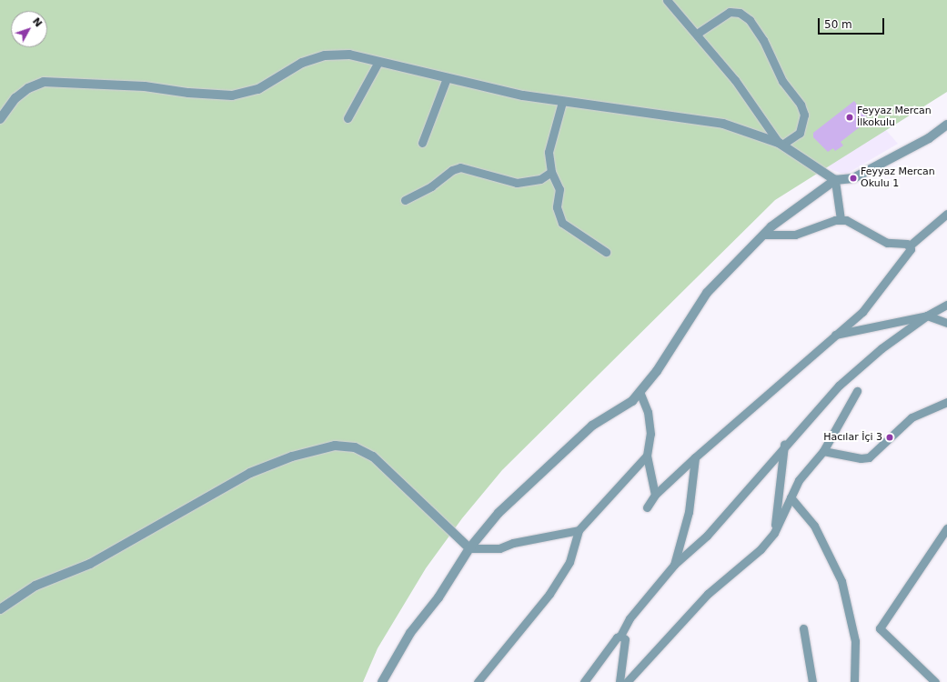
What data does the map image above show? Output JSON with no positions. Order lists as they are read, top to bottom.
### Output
{
  "places": ["Feyyaz Mercan İlkokulu", "Feyyaz Mercan Okulu 1", "Hacılar İçi 3"],
  "scale_bar": "50 m",
  "north": "top right"
}
